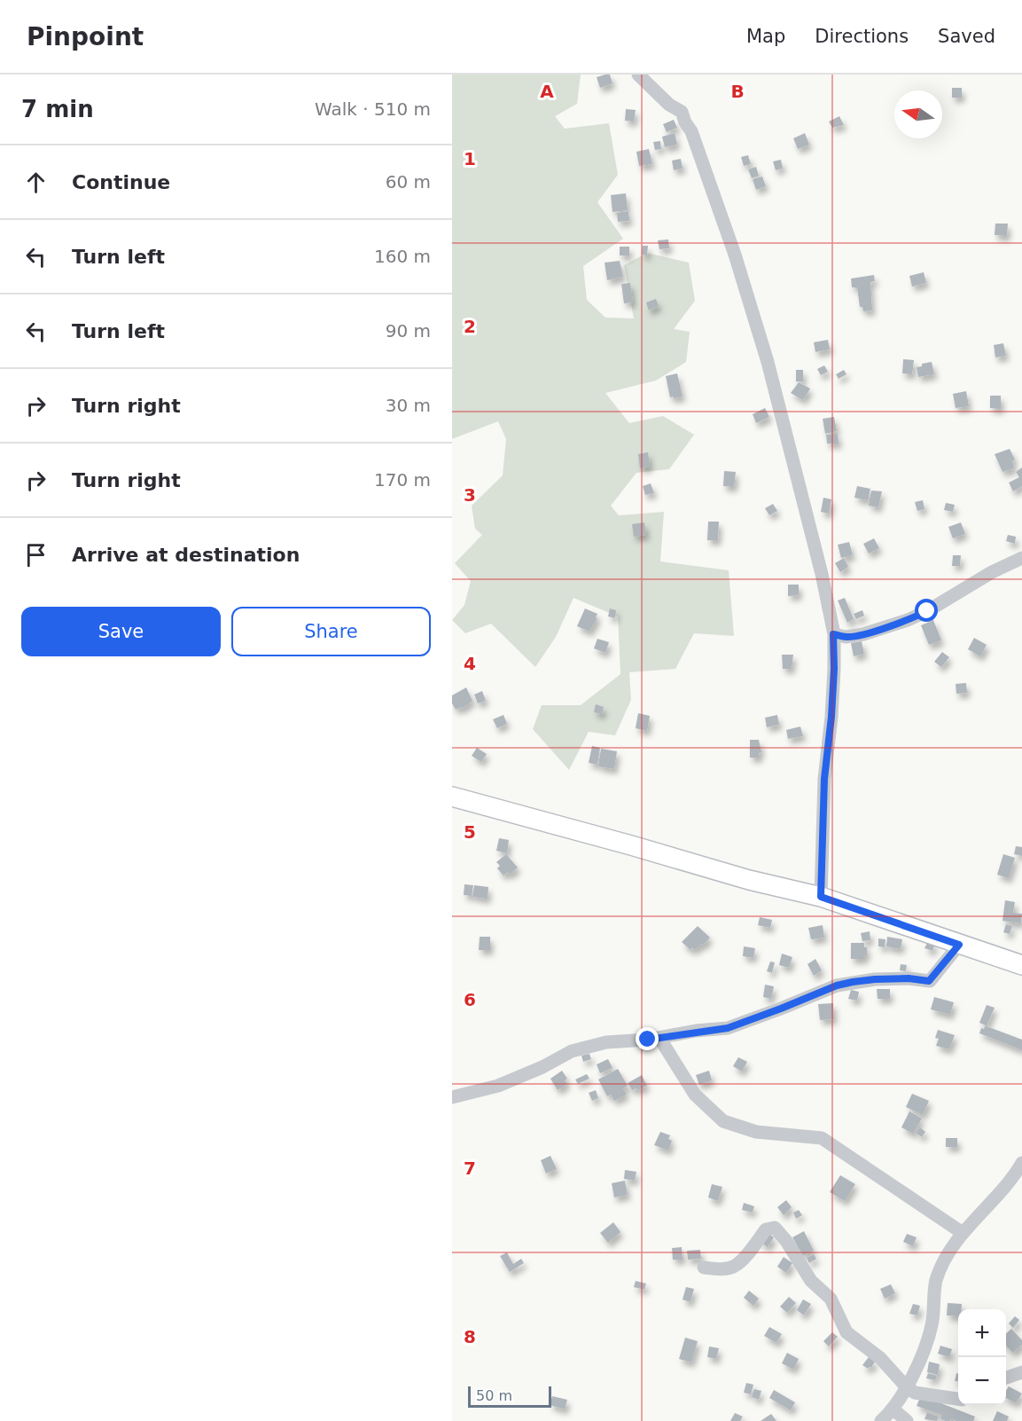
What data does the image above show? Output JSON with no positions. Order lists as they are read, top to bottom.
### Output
{
  "scale_bar": "50 m",
  "north": "left",
  "page": {
    "header": "Pinpoint",
    "nav": ["Map", "Directions", "Saved"],
    "heading": ["7 min", "Walk · 510 m"],
    "list": [
      ["Continue", "60 m"],
      ["Turn left", "160 m"],
      ["Turn left", "90 m"],
      ["Turn right", "30 m"],
      ["Turn right", "170 m"],
      "Arrive at destination"
    ],
    "buttons": ["Save", "Share"],
    "map_buttons": ["+", "−"],
    "scale": "50 m"
  },
  "grid": {
    "columns": ["A", "B"],
    "rows": [
      "1",
      "2",
      "3",
      "4",
      "5",
      "6",
      "7",
      "8"
    ]
  }
}
